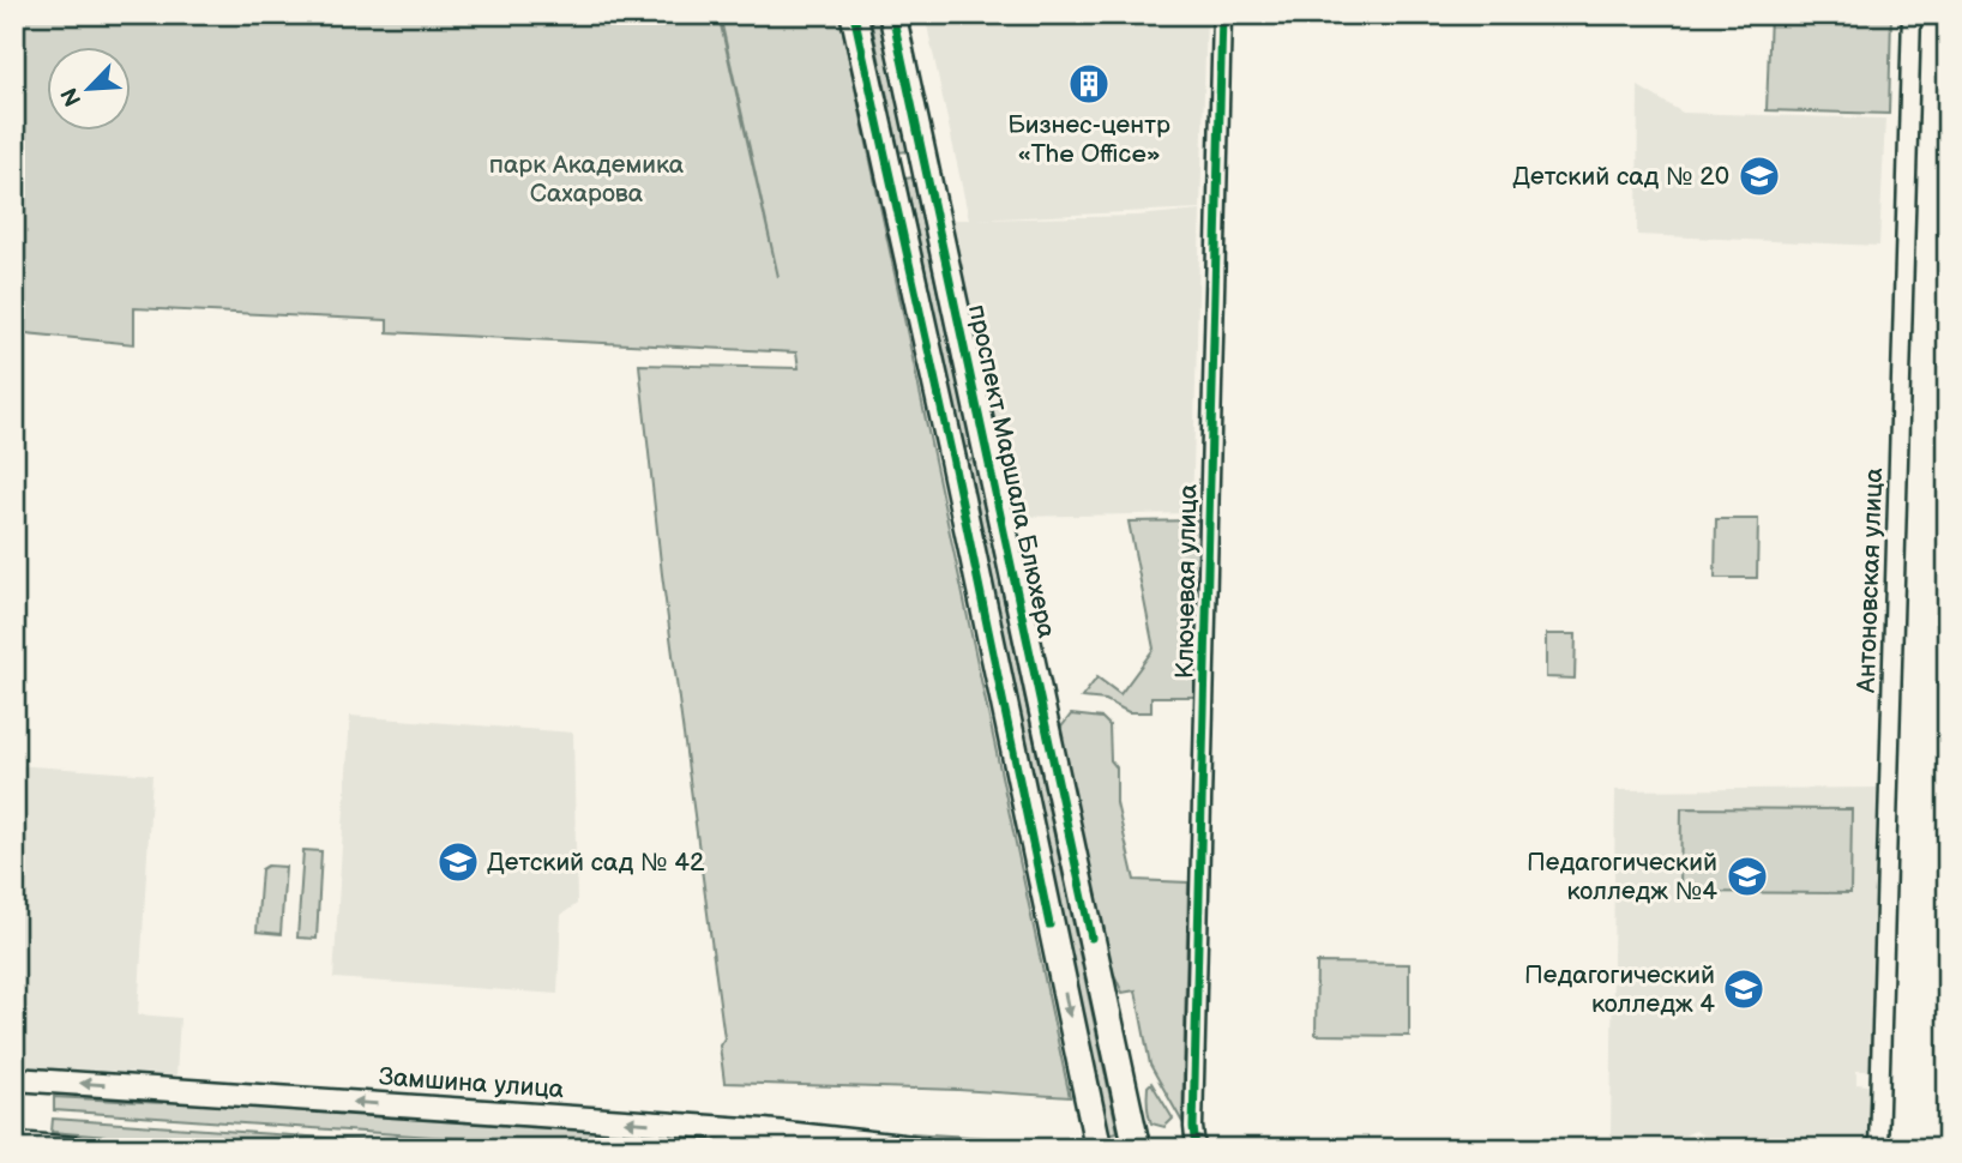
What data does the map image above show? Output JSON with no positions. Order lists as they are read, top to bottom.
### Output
{
  "streets": {
    "main road": ["проспект Маршала Блюхера"],
    "street": ["Антоновская улица", "Ключевая улица", "Замшина улица"]
  },
  "one_way": ["Замшина улица"],
  "parks": ["парк Академика Сахарова"],
  "places": {
    "building": ["Бизнес-центр «The Office»"],
    "school or university": [
      "Детский сад № 20",
      "Детский сад № 42",
      "Педагогический колледж №4",
      "Педагогический колледж 4"
    ]
  },
  "north": "bottom left"
}
